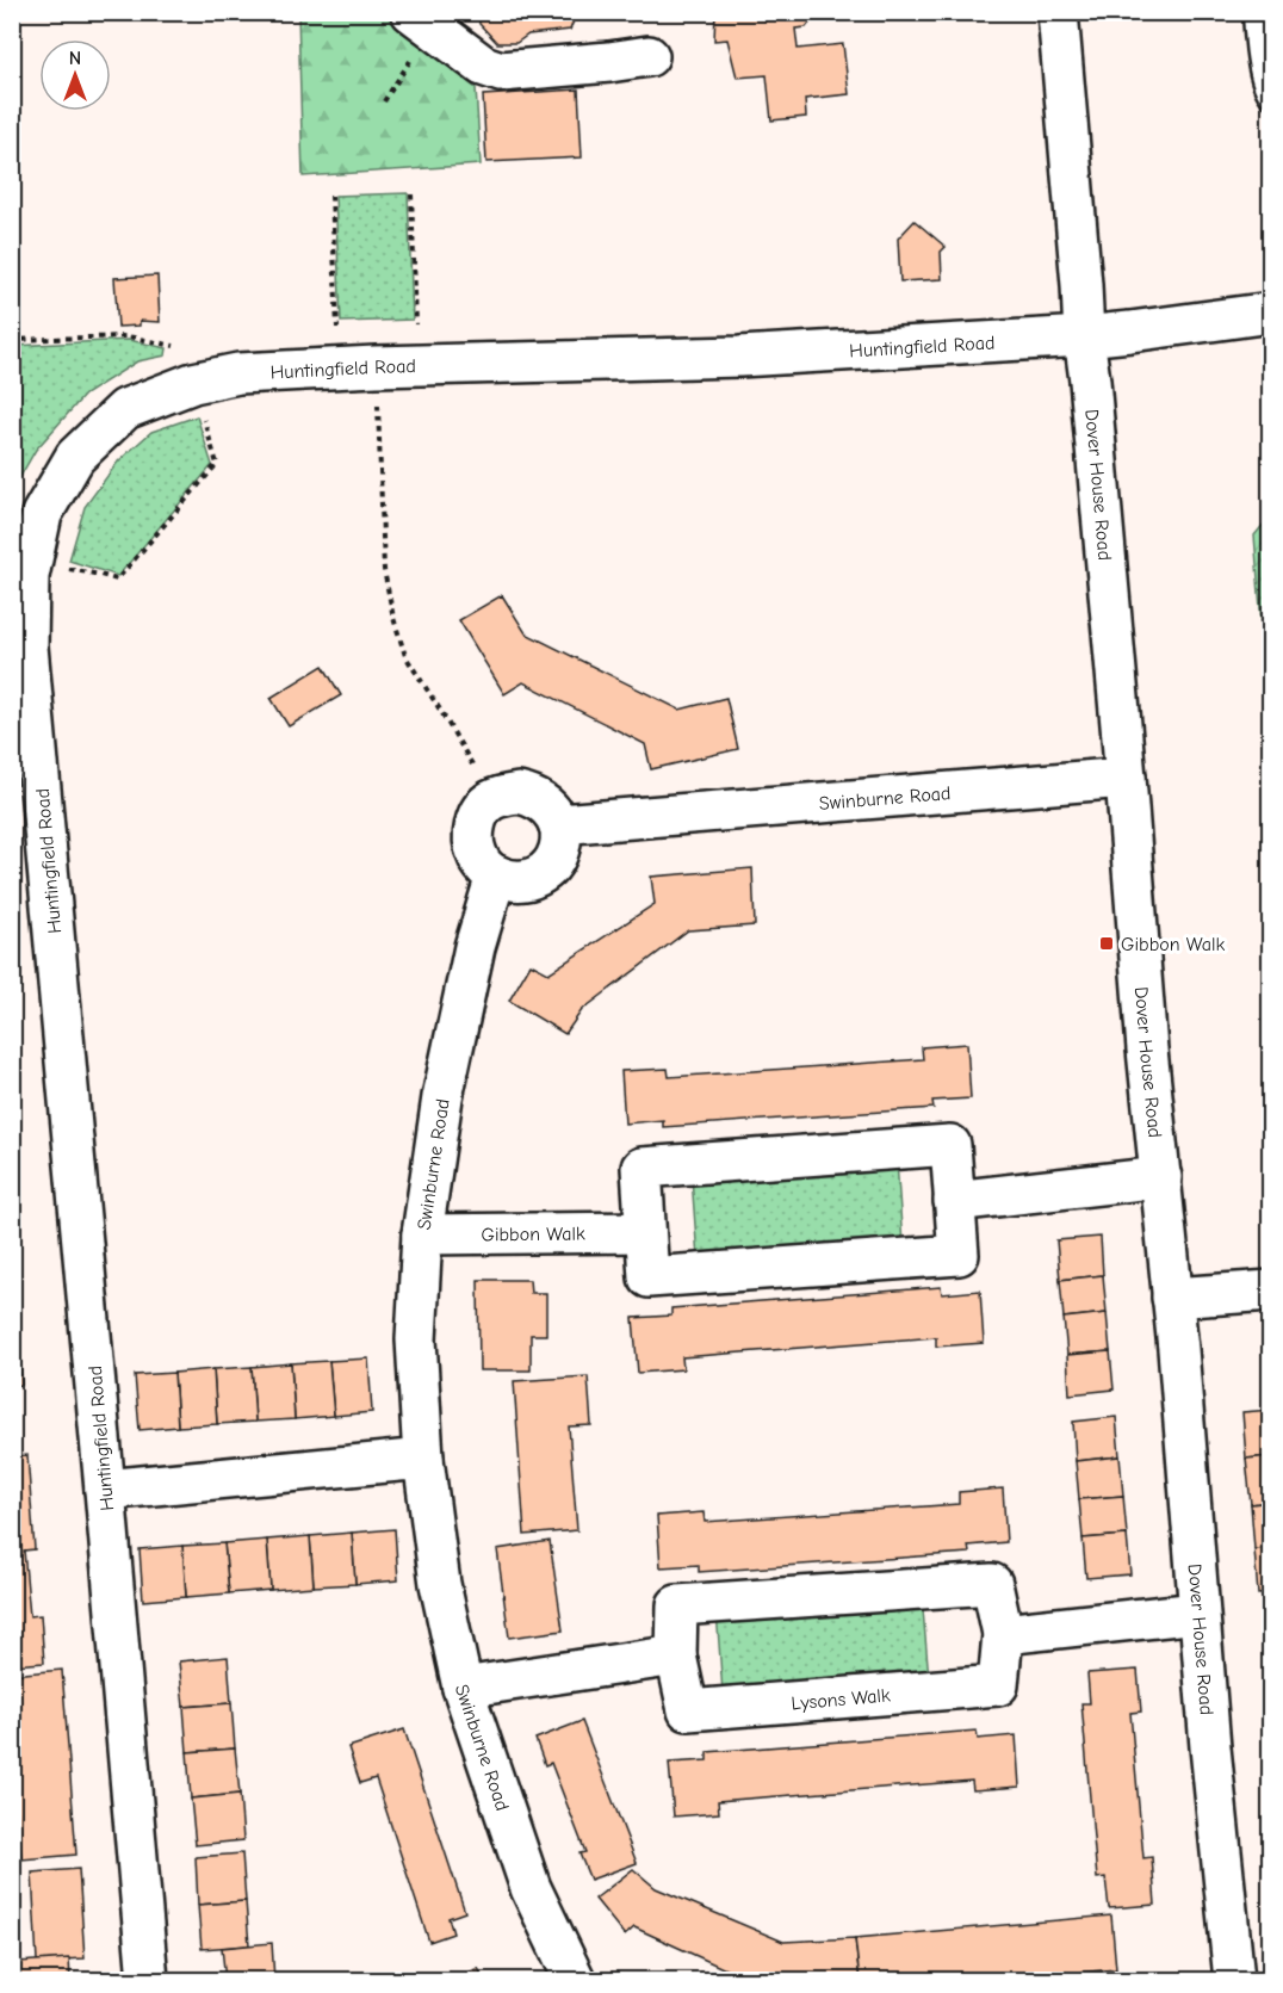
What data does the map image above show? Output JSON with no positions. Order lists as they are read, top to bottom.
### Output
{
  "streets": {
    "street": [
      "Huntingfield Road",
      "Dover House Road",
      "Swinburne Road",
      "Gibbon Walk",
      "Lysons Walk"
    ]
  },
  "crossings": [
    ["Huntingfield Road", "Dover House Road"],
    ["Dover House Road", "Swinburne Road"],
    ["Swinburne Road", "Gibbon Walk"]
  ],
  "places": {
    "transit": ["Gibbon Walk"]
  },
  "north": "top"
}
